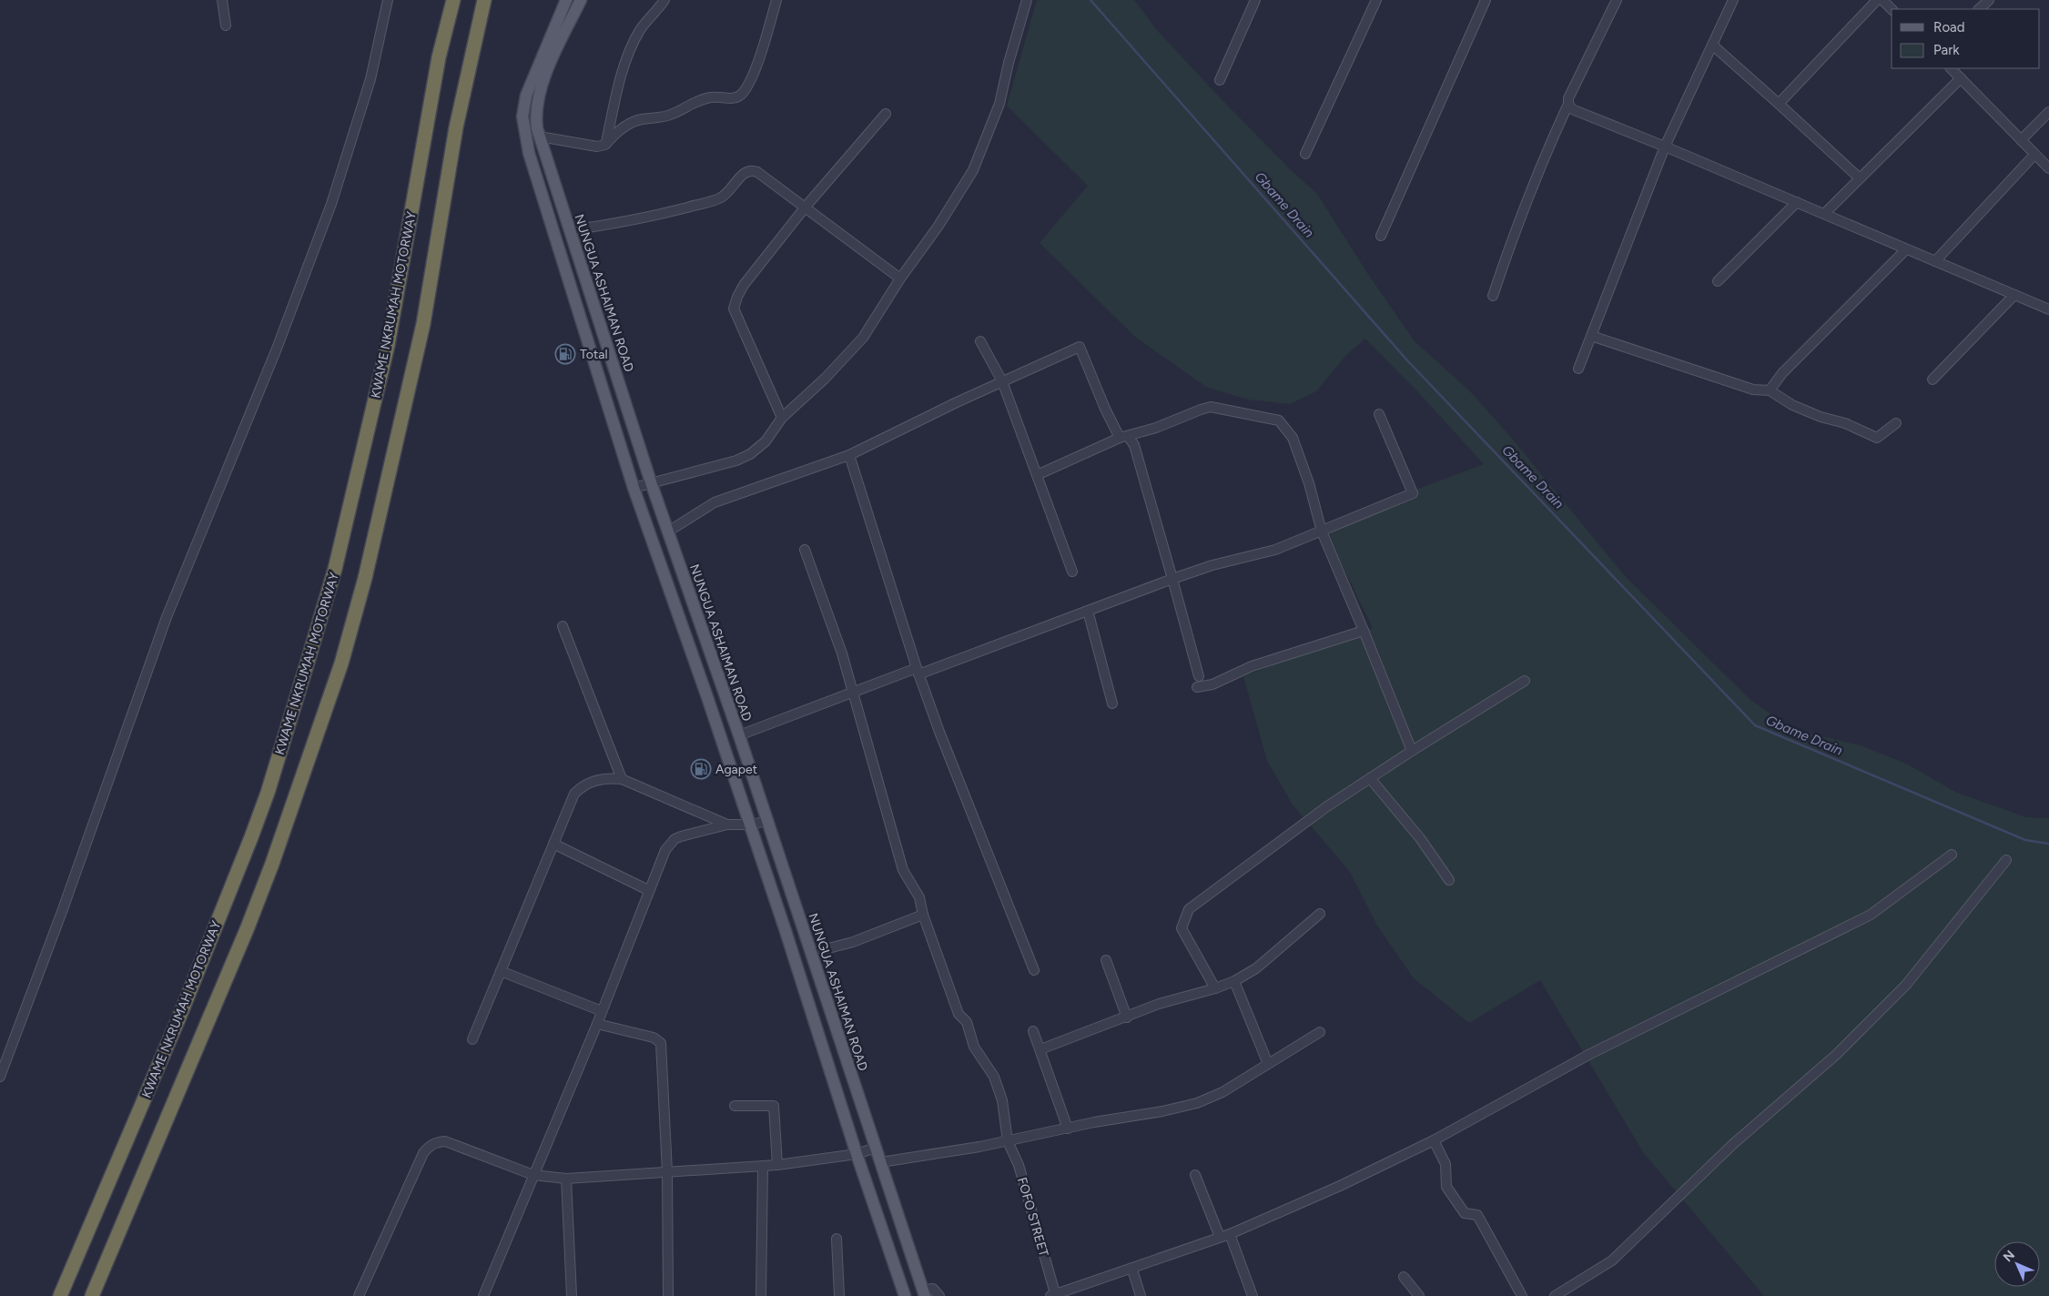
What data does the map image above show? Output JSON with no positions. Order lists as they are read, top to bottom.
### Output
{
  "streets": {
    "highway": ["KWAME NKRUMAH MOTORWAY"],
    "main road": ["NUNGUA ASHAIMAN ROAD"],
    "street": ["FOFO STREET"]
  },
  "water": ["Gbame Drain"],
  "places": {
    "fuel station": ["Total", "Agapet"]
  },
  "legend": ["Road", "Park"],
  "north": "top left"
}
